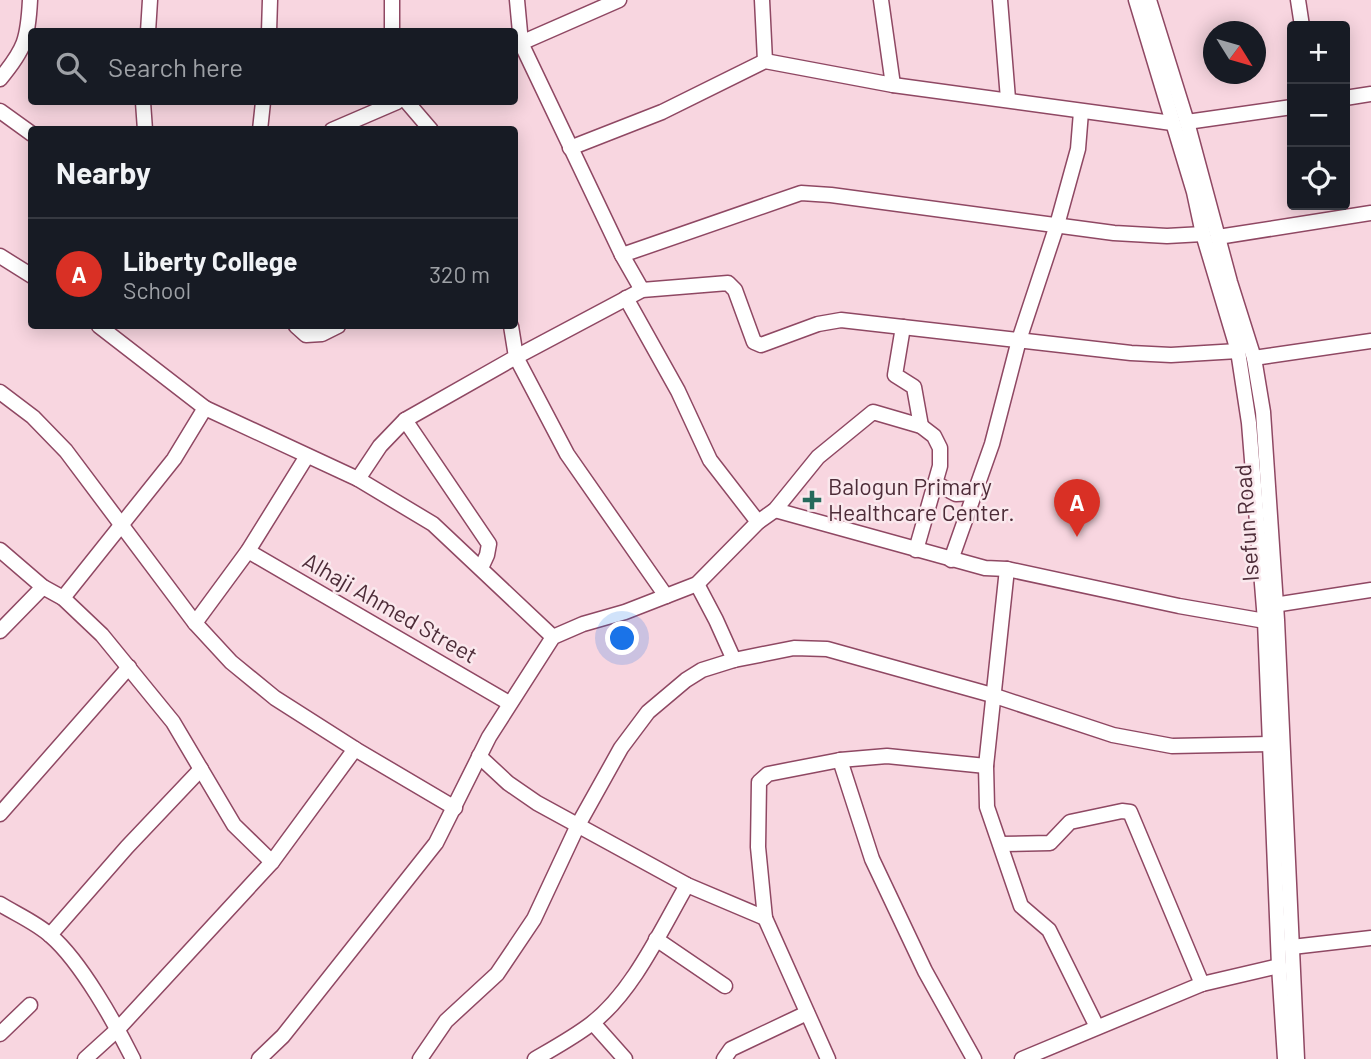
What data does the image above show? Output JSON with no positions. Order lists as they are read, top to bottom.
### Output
{
  "streets": {
    "street": ["Isefun Road", "Alhaji Ahmed Street"]
  },
  "places": {
    "health": ["Balogun Primary Healthcare Center."]
  },
  "north": "bottom right",
  "page": {
    "map_buttons": ["+", "−"],
    "search": "Search here",
    "heading": "Nearby",
    "list": [
      {
        "mark": "A",
        "name": "Liberty College",
        "note": "School",
        "value": "320 m"
      }
    ],
    "pins": "A"
  }
}
